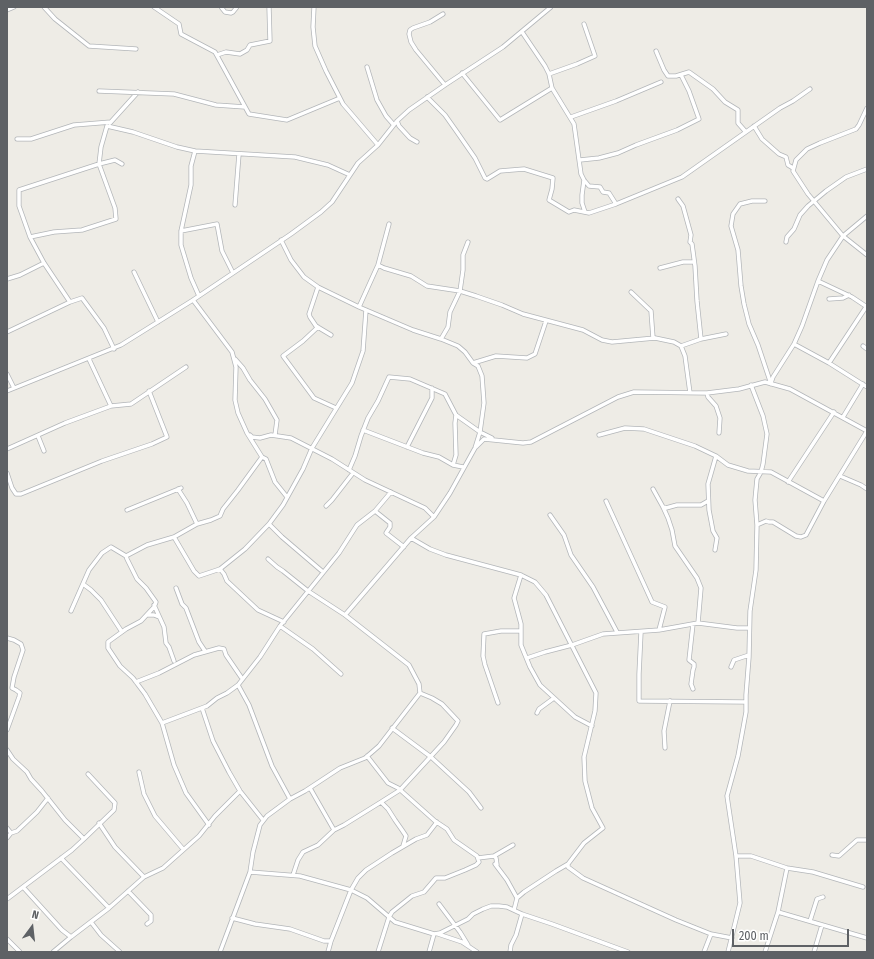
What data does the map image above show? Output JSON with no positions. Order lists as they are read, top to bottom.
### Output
{
  "scale_bar": "200 m",
  "north": "top"
}
